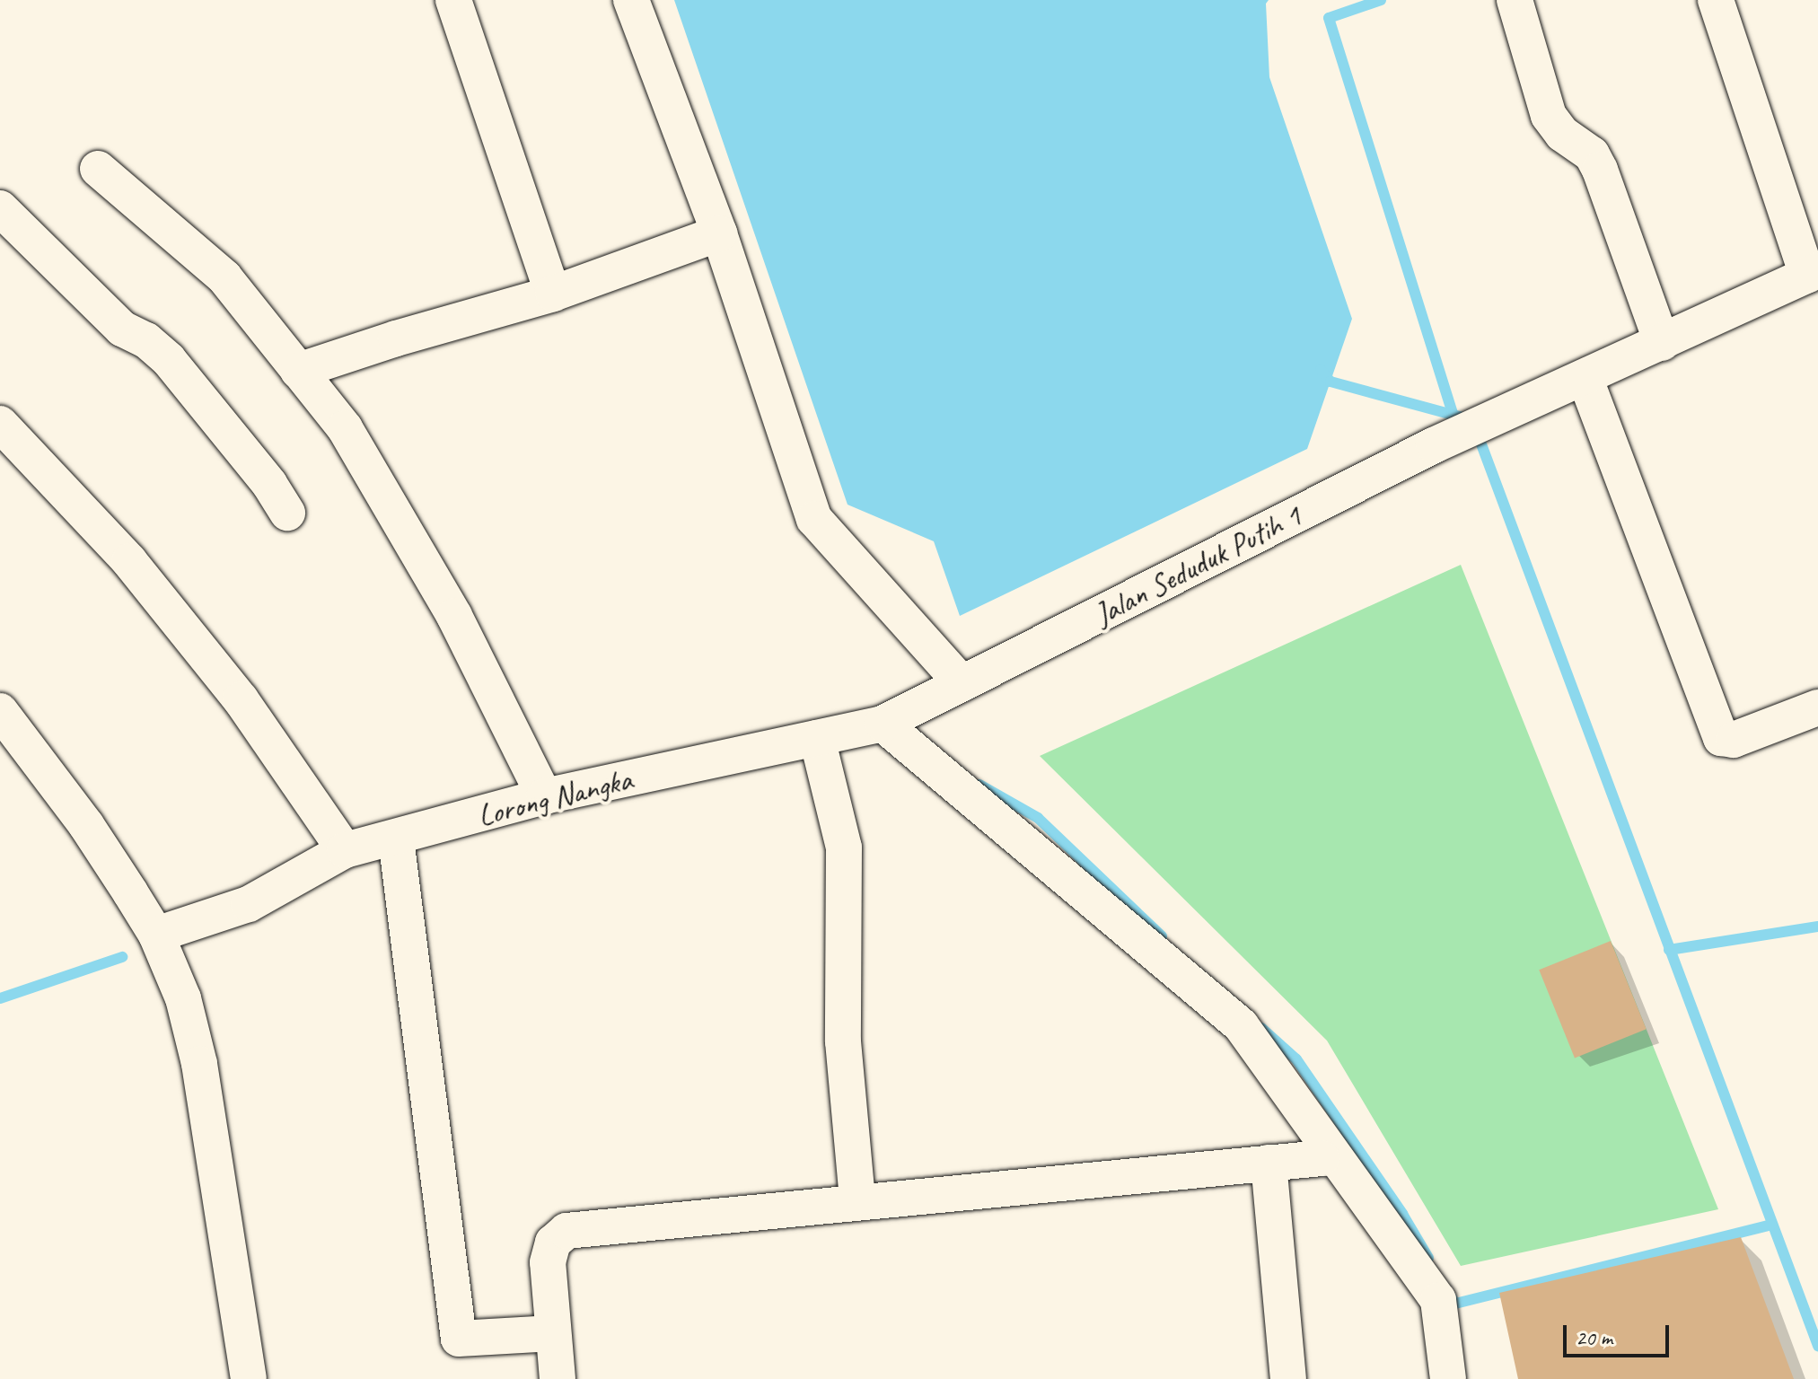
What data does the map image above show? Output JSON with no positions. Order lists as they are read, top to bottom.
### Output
{
  "streets": {
    "street": ["Jalan Seduduk Putih 1", "Lorong Nangka"]
  },
  "crossings": [
    ["Jalan Seduduk Putih 1", "Lorong Nangka"]
  ],
  "scale_bar": "20 m"
}
